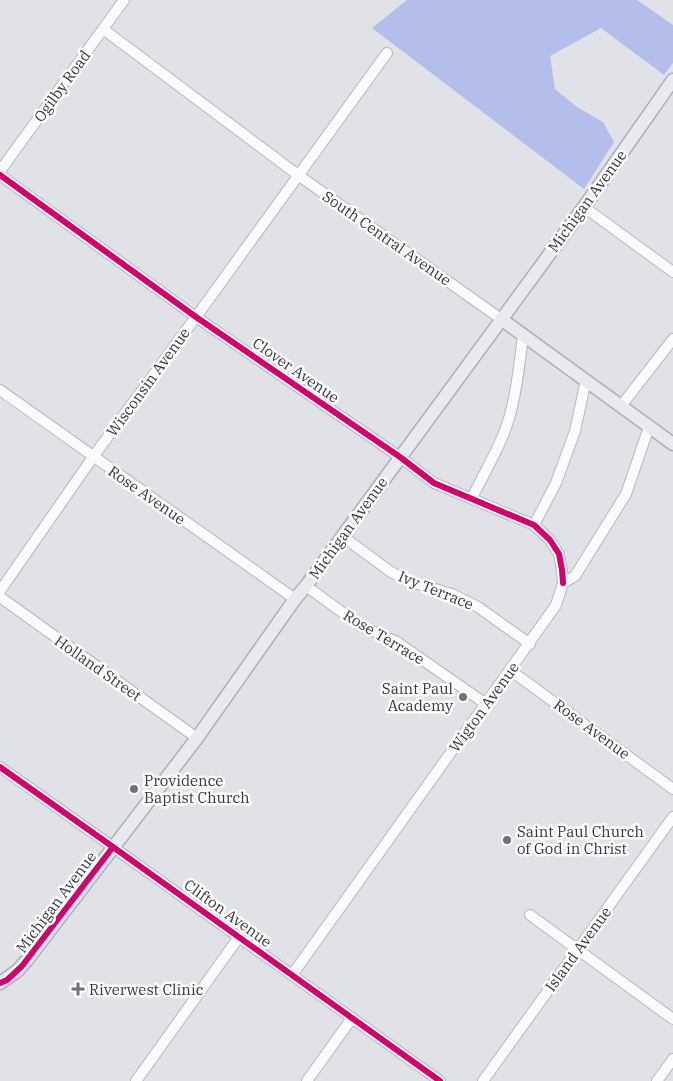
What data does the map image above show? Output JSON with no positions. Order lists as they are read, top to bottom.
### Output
{
  "streets": {
    "main road": ["Michigan Avenue", "South Central Avenue"],
    "street": [
      "Ogilby Road",
      "Clover Avenue",
      "Wisconsin Avenue",
      "Rose Avenue",
      "Ivy Terrace",
      "Rose Terrace",
      "Holland Street",
      "Wigton Avenue",
      "Clifton Avenue",
      "Island Avenue"
    ]
  },
  "crossings": [
    ["Ogilby Road", "South Central Avenue"],
    ["Ogilby Road", "Clover Avenue"],
    ["Michigan Avenue", "South Central Avenue"],
    ["Michigan Avenue", "Clover Avenue"],
    ["Michigan Avenue", "Rose Avenue"],
    ["Michigan Avenue", "Ivy Terrace"],
    ["Michigan Avenue", "Rose Terrace"],
    ["Michigan Avenue", "Holland Street"],
    ["Michigan Avenue", "Clifton Avenue"],
    ["South Central Avenue", "Wisconsin Avenue"],
    ["South Central Avenue", "Wigton Avenue"],
    ["Clover Avenue", "Wisconsin Avenue"],
    ["Clover Avenue", "Wigton Avenue"],
    ["Wisconsin Avenue", "Rose Avenue"],
    ["Rose Avenue", "Wigton Avenue"],
    ["Ivy Terrace", "Wigton Avenue"],
    ["Rose Terrace", "Wigton Avenue"],
    ["Wigton Avenue", "Clifton Avenue"]
  ],
  "places": {
    "other": ["Saint Paul Academy", "Providence Baptist Church", "Saint Paul Church of God in Christ"],
    "health": ["Riverwest Clinic"]
  }
}
